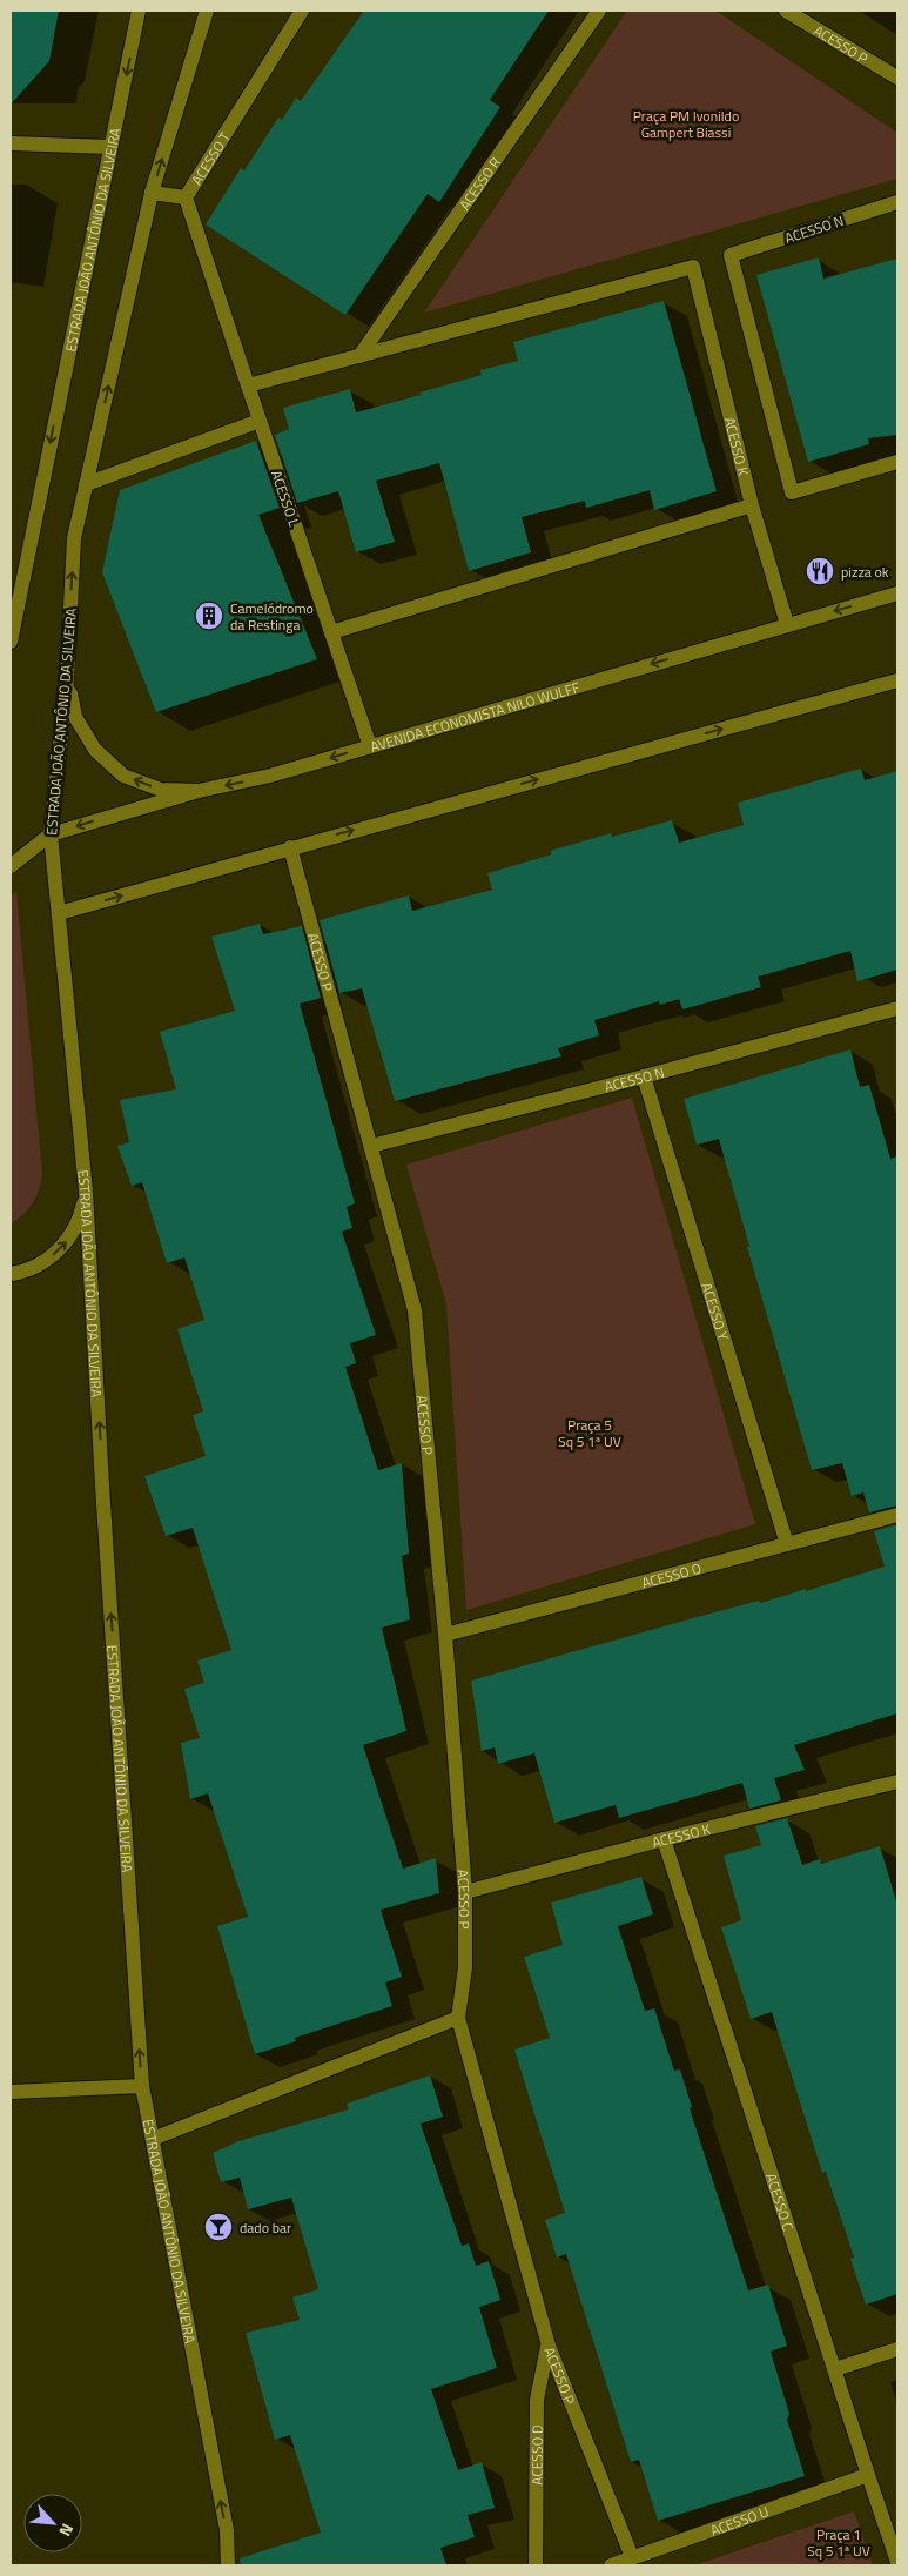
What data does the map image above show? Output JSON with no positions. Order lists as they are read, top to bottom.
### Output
{
  "streets": {
    "street": [
      "ACESSO P",
      "ACESSO T",
      "ACESSO R",
      "ACESSO N",
      "ESTRADA JOÃO ANTÔNIO DA SILVEIRA",
      "ACESSO K",
      "ACESSO L",
      "AVENIDA ECONOMISTA NILO WULFF",
      "ACESSO Y",
      "ACESSO O",
      "ACESSO C",
      "ACESSO D",
      "ACESSO U"
    ]
  },
  "crossings": [
    ["ACESSO P", "ACESSO N"],
    ["ACESSO P", "ACESSO K"],
    ["ACESSO P", "ACESSO O"],
    ["ACESSO P", "ACESSO D"],
    ["ACESSO P", "ACESSO U"],
    ["ACESSO T", "ACESSO L"],
    ["ACESSO R", "ACESSO K"],
    ["ACESSO N", "ACESSO Y"],
    ["ESTRADA JOÃO ANTÔNIO DA SILVEIRA", "AVENIDA ECONOMISTA NILO WULFF"],
    ["ACESSO K", "AVENIDA ECONOMISTA NILO WULFF"],
    ["ACESSO K", "ACESSO C"],
    ["ACESSO L", "AVENIDA ECONOMISTA NILO WULFF"],
    ["ACESSO Y", "ACESSO O"],
    ["ACESSO C", "ACESSO U"]
  ],
  "parks": ["Praça PM Ivonildo Gampert Biassi", "Praça 5 Sq 5 1ª UV", "Praça 1 Sq 5 1ª UV"],
  "places": {
    "restaurant": ["pizza ok"],
    "building": ["Camelódromo da Restinga"],
    "bar": ["dado bar"]
  },
  "north": "bottom right"
}
